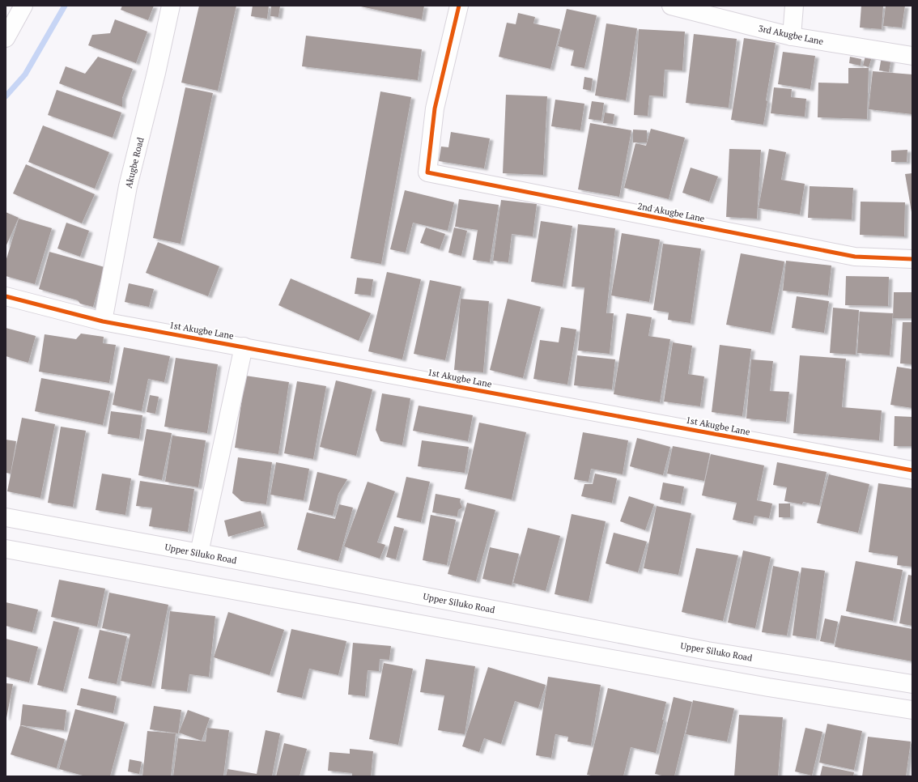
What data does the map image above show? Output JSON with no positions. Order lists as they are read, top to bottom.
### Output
{
  "streets": {
    "street": [
      "3rd Akugbe Lane",
      "Akugbe Road",
      "2nd Akugbe Lane",
      "1st Akugbe Lane",
      "Upper Siluko Road"
    ]
  },
  "crossings": [
    ["Akugbe Road", "1st Akugbe Lane"]
  ]
}
